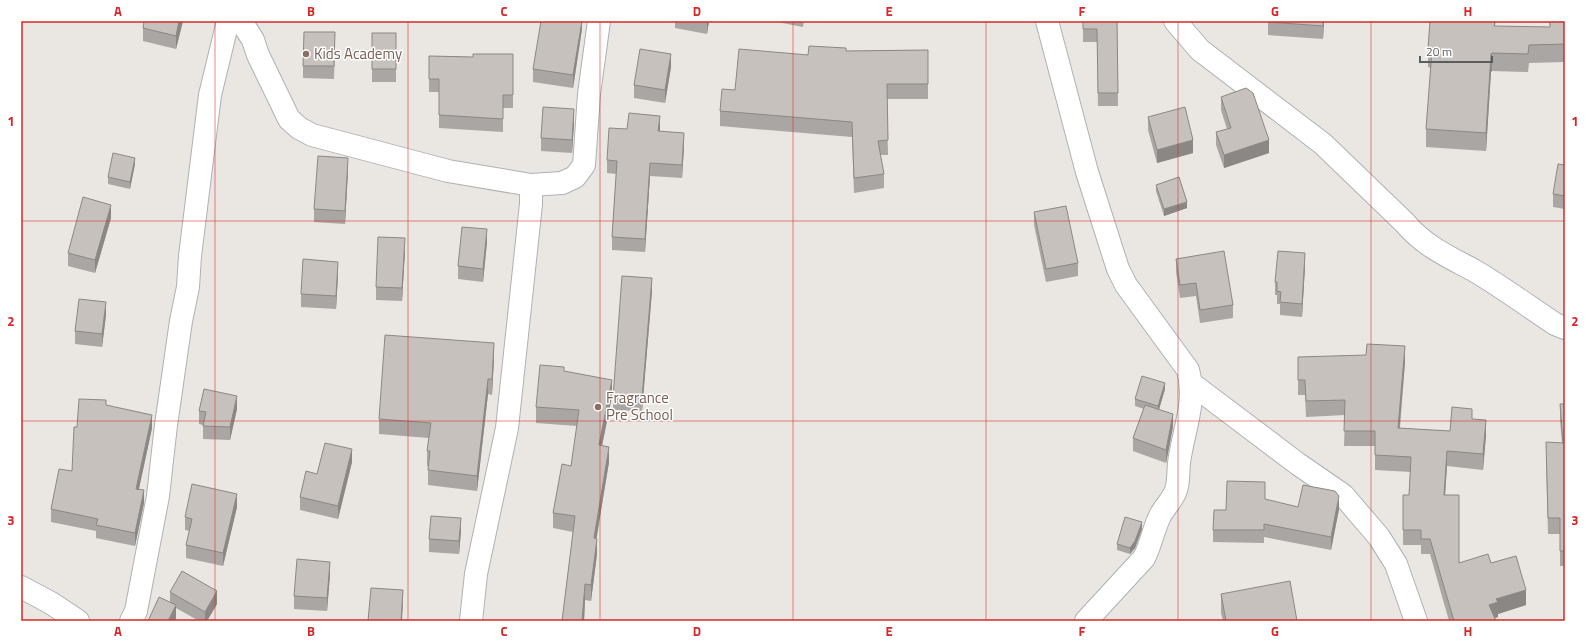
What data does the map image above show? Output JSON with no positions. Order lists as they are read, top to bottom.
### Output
{
  "places": ["Kids Academy", "Fragrance Pre School"],
  "scale_bar": "20 m",
  "grid": {
    "columns": [
      "A",
      "B",
      "C",
      "D",
      "E",
      "F",
      "G",
      "H"
    ],
    "rows": ["1", "2", "3"]
  }
}
